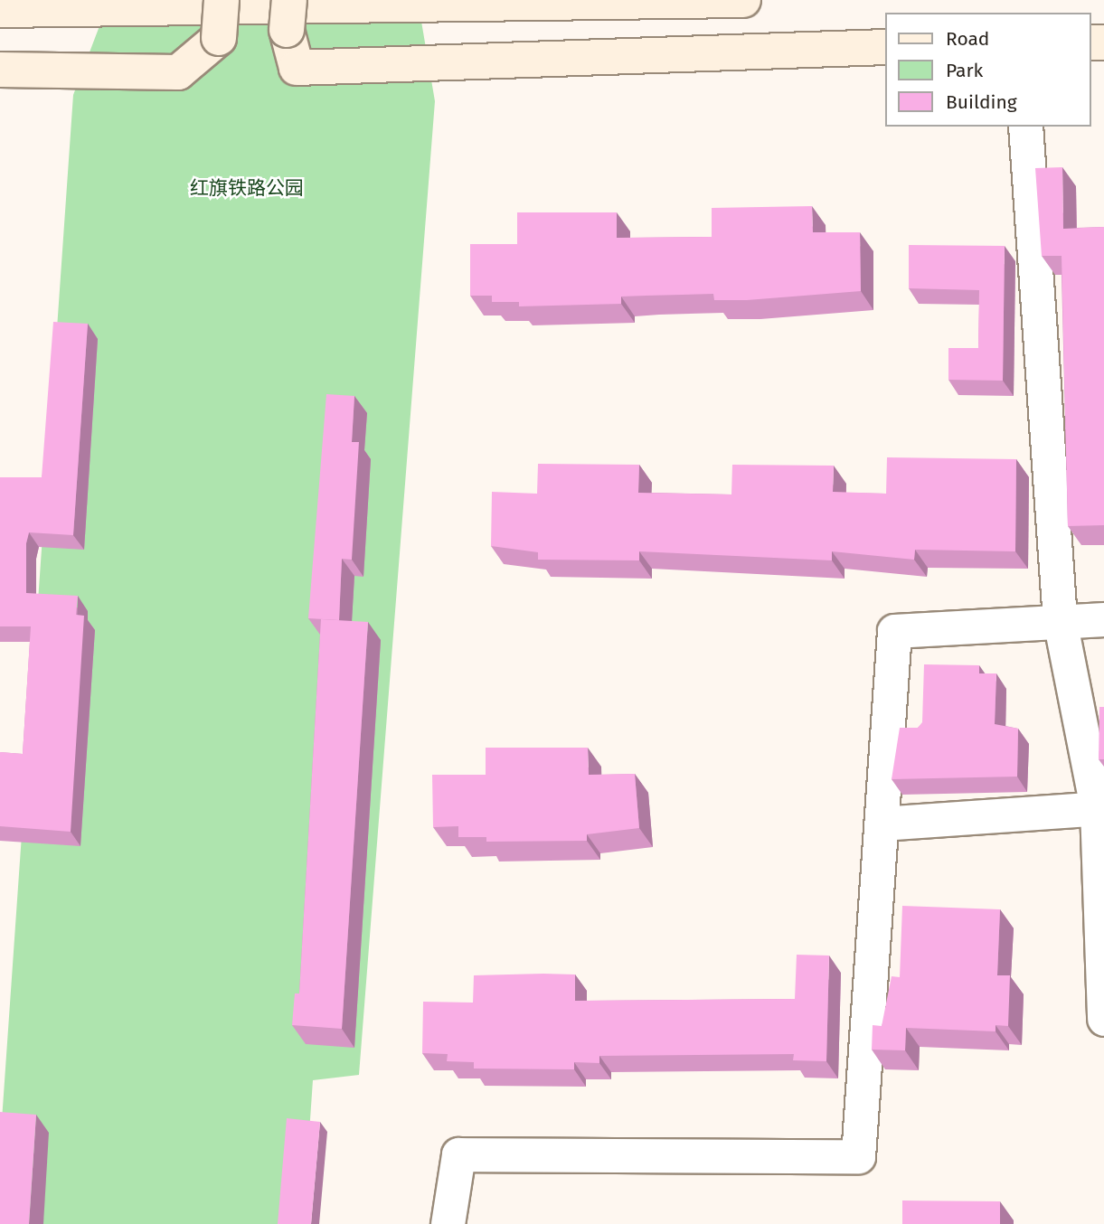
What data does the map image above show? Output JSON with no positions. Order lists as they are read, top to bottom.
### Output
{
  "parks": ["红旗铁路公园"],
  "legend": ["Road", "Park", "Building"]
}
